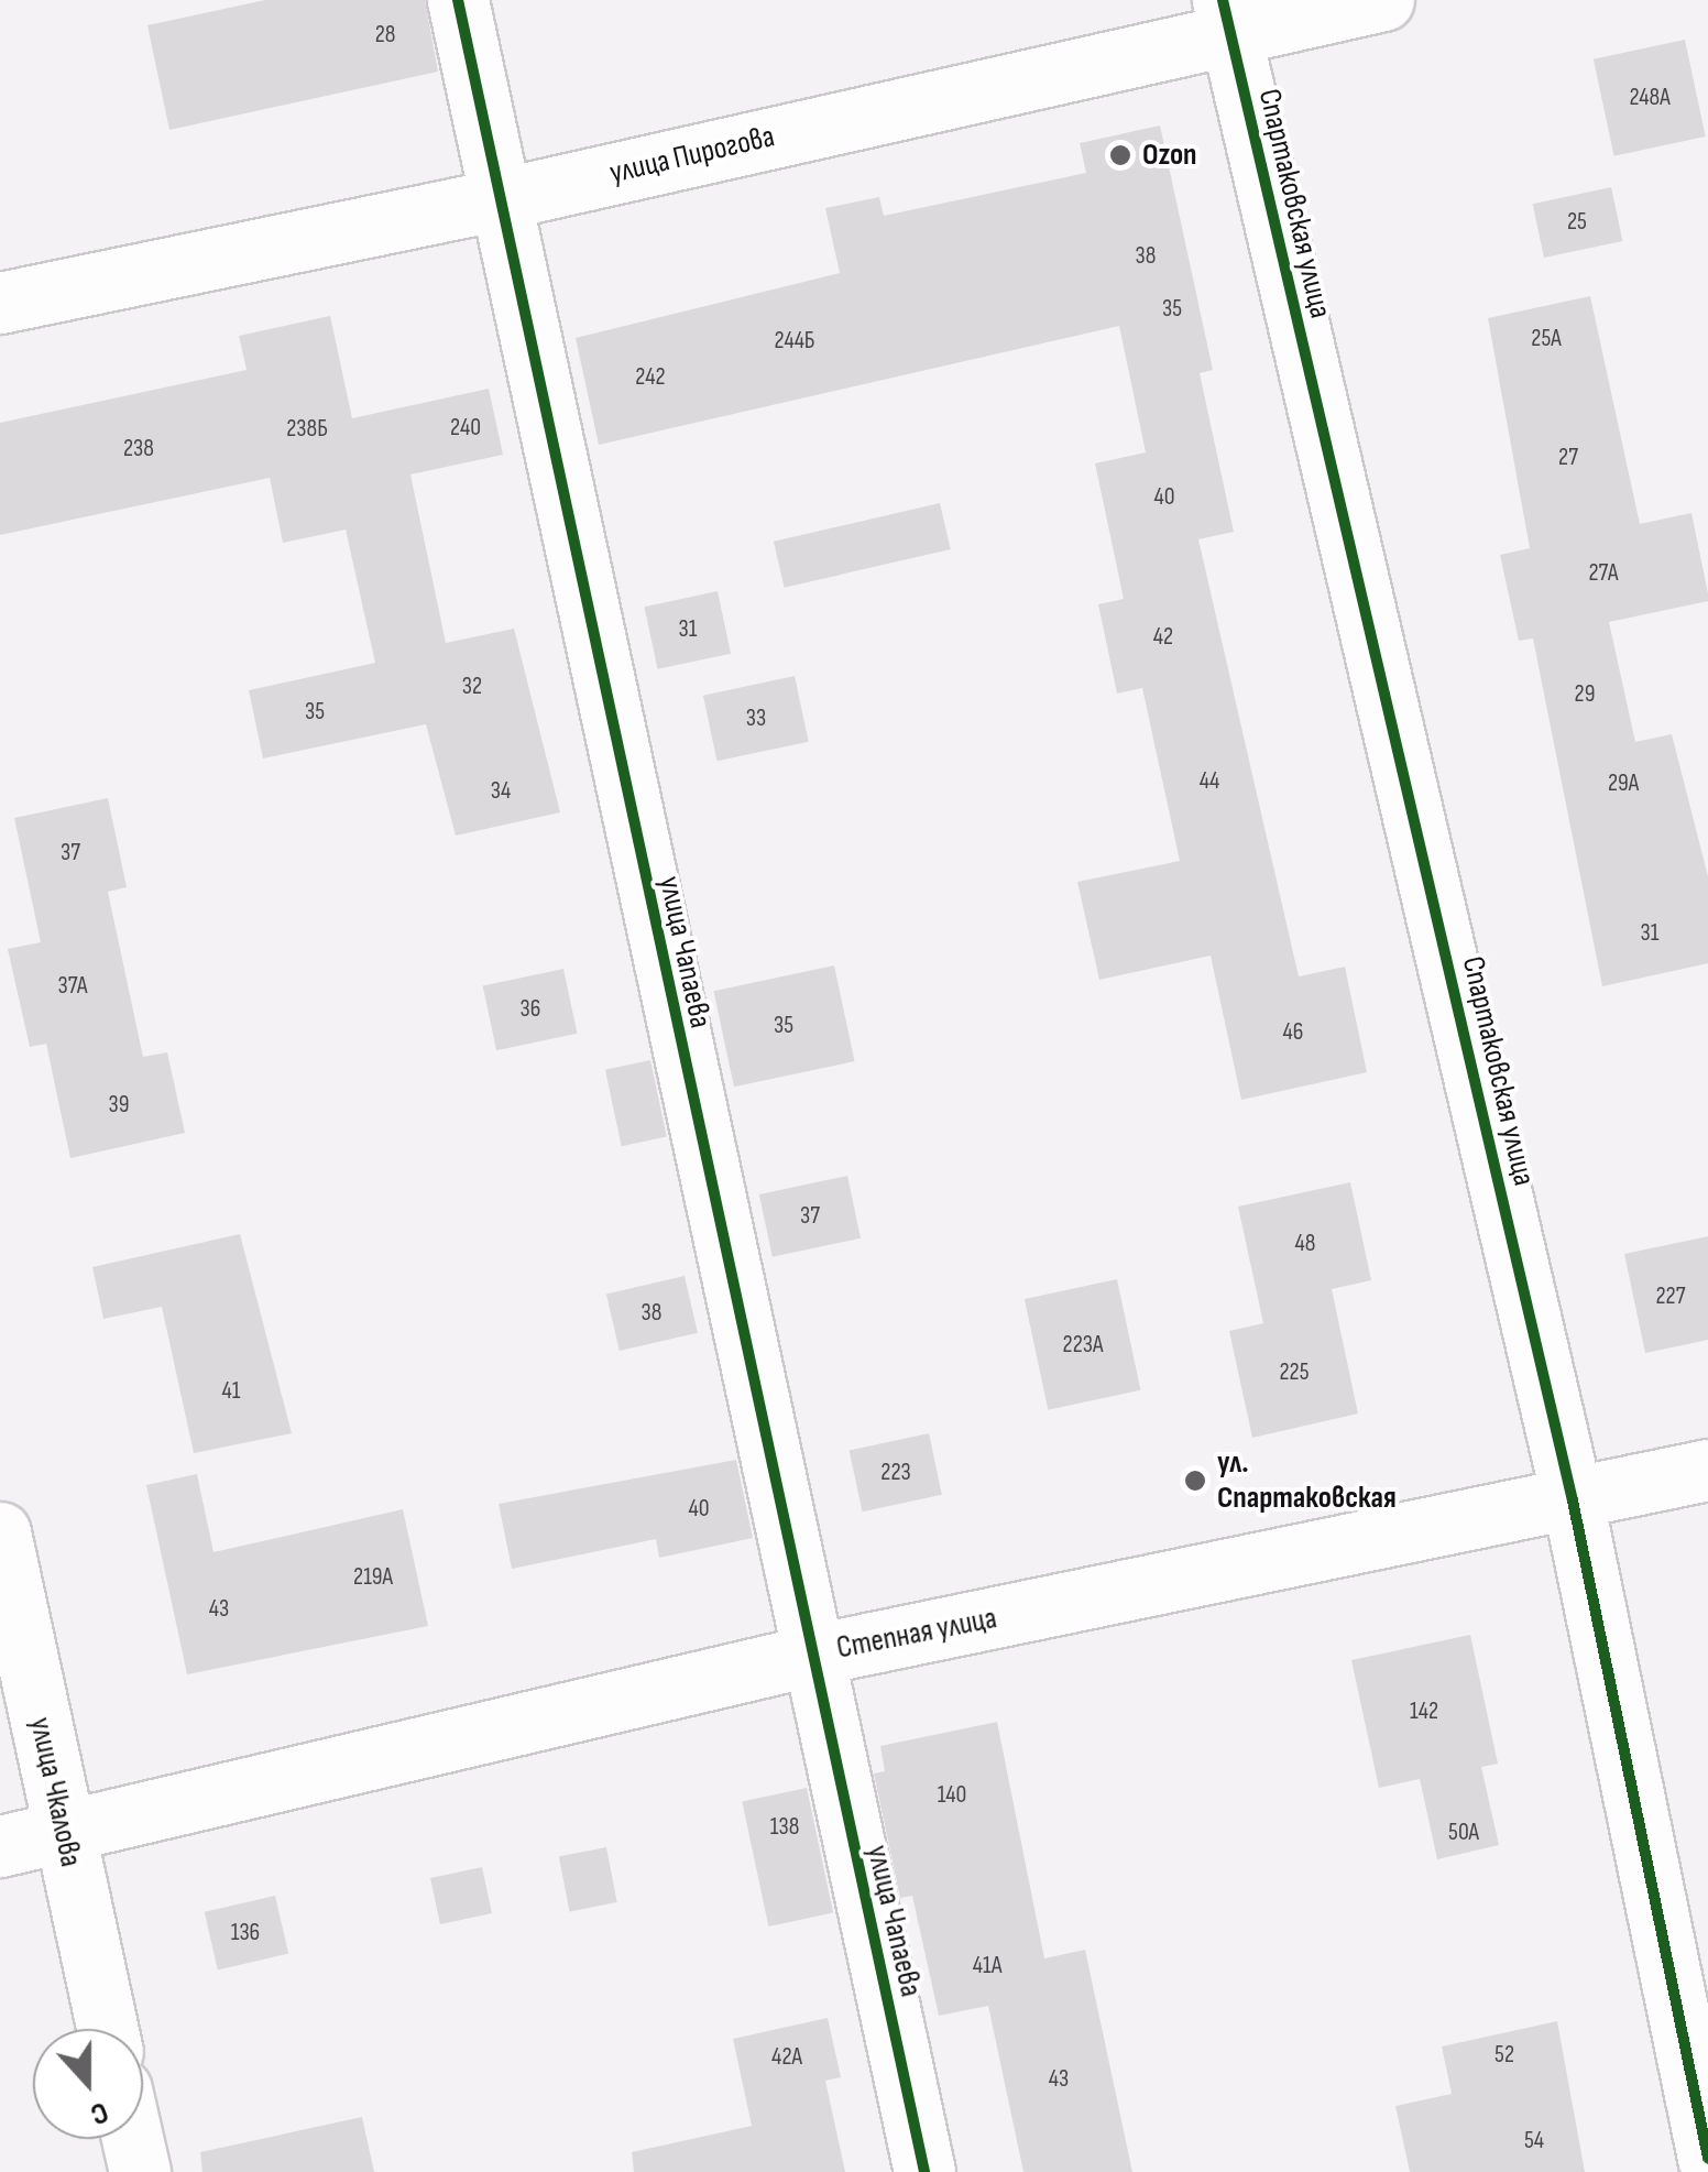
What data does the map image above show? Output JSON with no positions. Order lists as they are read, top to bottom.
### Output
{
  "streets": {
    "street": [
      "улица Пирогова",
      "Спартаковская улица",
      "улица Чапаева",
      "Степная улица",
      "улица Чкалова"
    ]
  },
  "crossings": [
    ["улица Пирогова", "Спартаковская улица"],
    ["улица Пирогова", "улица Чапаева"],
    ["Спартаковская улица", "Степная улица"],
    ["улица Чапаева", "Степная улица"],
    ["Степная улица", "улица Чкалова"]
  ],
  "places": ["Ozon", "ул. Спартаковская"],
  "house_numbers": [
    "28",
    "248А",
    "25",
    "38",
    "35",
    "25А",
    "244Б",
    "242",
    "240",
    "238Б",
    "238",
    "27",
    "40",
    "27А",
    "31",
    "42",
    "32",
    "29",
    "35",
    "33",
    "44",
    "29А",
    "34",
    "37",
    "31",
    "37А",
    "36",
    "35",
    "46",
    "39",
    "37",
    "48",
    "227",
    "38",
    "223А",
    "225",
    "41",
    "223",
    "40",
    "219А",
    "43",
    "142",
    "140",
    "138",
    "50А",
    "136",
    "41А",
    "52",
    "42А",
    "43",
    "54"
  ],
  "north": "bottom"
}
